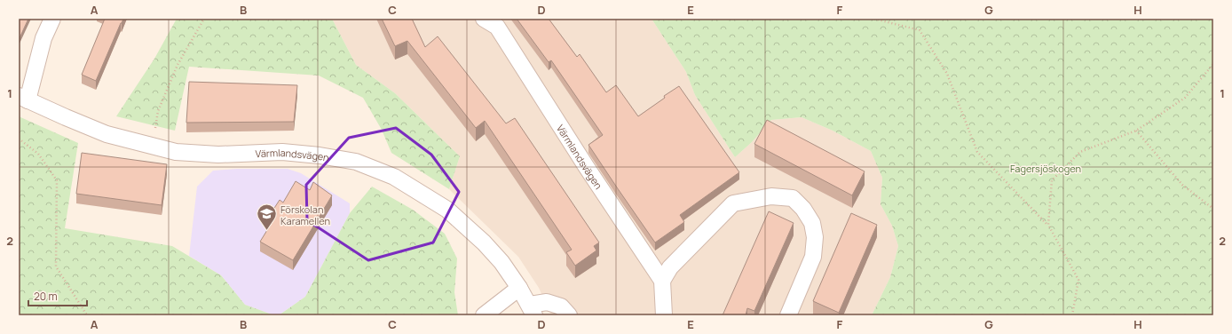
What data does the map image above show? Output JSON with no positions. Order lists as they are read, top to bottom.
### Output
{
  "streets": {
    "street": ["Värmlandsvägen"]
  },
  "parks": ["Fagersjöskogen"],
  "places": {
    "school or university": ["Förskolan Karamellen"]
  },
  "scale_bar": "20 m",
  "grid": {
    "columns": [
      "A",
      "B",
      "C",
      "D",
      "E",
      "F",
      "G",
      "H"
    ],
    "rows": ["1", "2"]
  }
}
